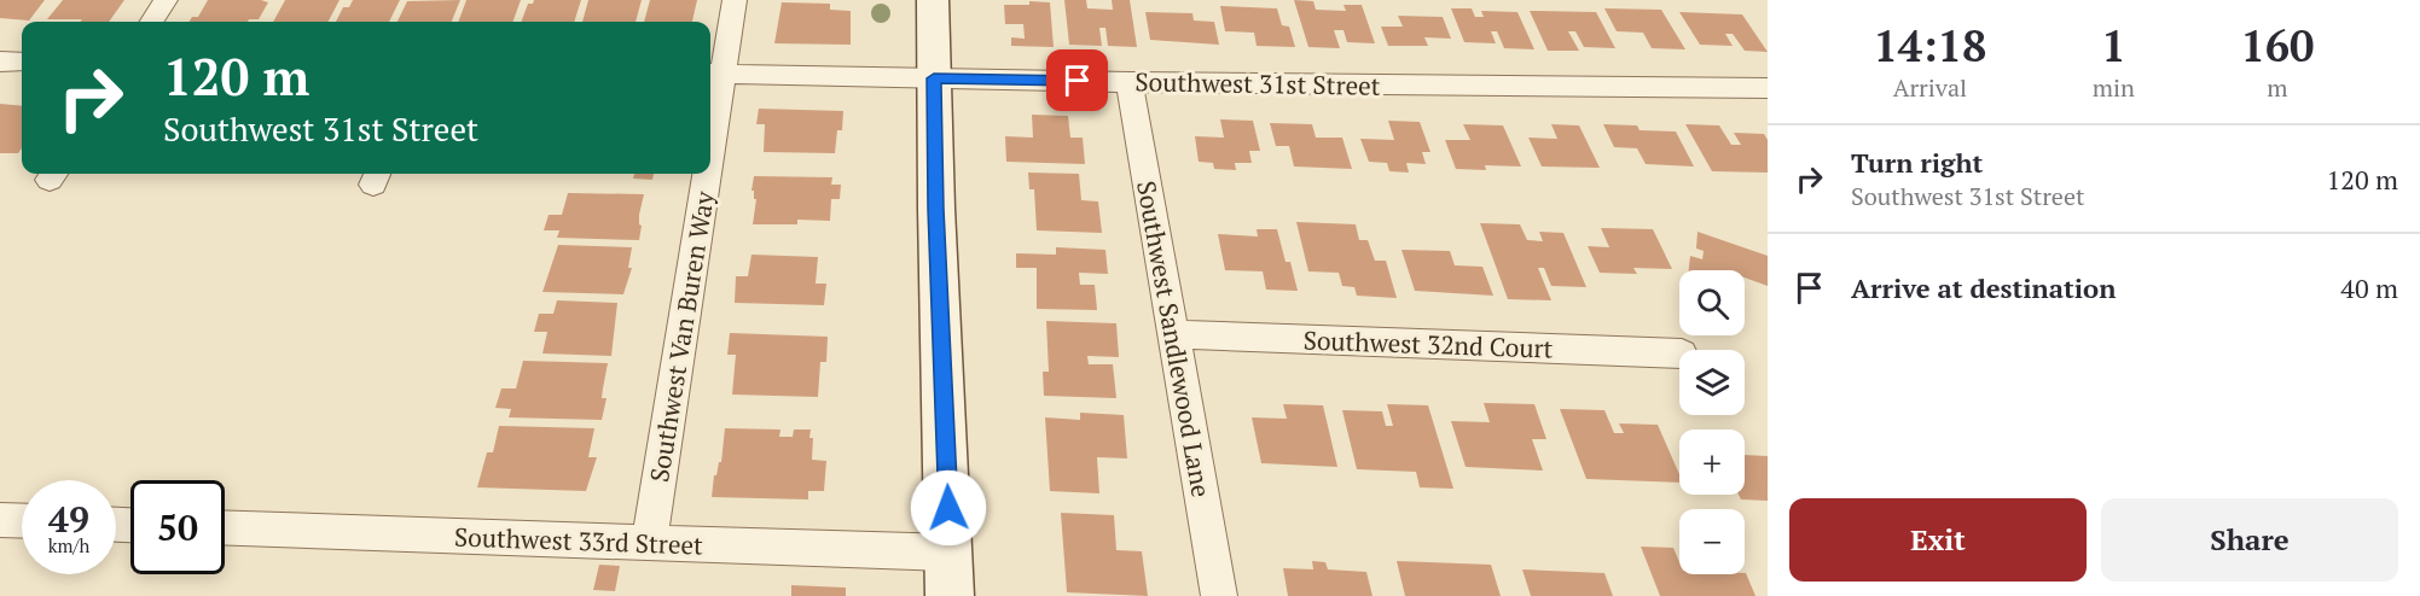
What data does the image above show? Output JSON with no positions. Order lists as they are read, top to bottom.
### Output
{
  "streets": {
    "street": [
      "Southwest 31st Street",
      "Southwest Van Buren Way",
      "Southwest Sandlewood Lane",
      "Southwest 32nd Court",
      "Southwest 33rd Street"
    ]
  },
  "crossings": [
    ["Southwest 31st Street", "Southwest Van Buren Way"],
    ["Southwest 31st Street", "Southwest Sandlewood Lane"],
    ["Southwest Van Buren Way", "Southwest 33rd Street"],
    ["Southwest Sandlewood Lane", "Southwest 32nd Court"]
  ],
  "page": {
    "eta": [
      "14:18",
      "Arrival",
      "1",
      "min",
      "160",
      "m"
    ],
    "turn": ["120 m", "Southwest 31st Street"],
    "list": [
      {
        "name": "Turn right",
        "note": "Southwest 31st Street",
        "value": "120 m"
      },
      {
        "name": "Arrive at destination",
        "value": "40 m"
      }
    ],
    "map_buttons": ["+", "−"],
    "speed": "49 km/h",
    "limit": "50",
    "buttons": ["Exit", "Share"]
  }
}
